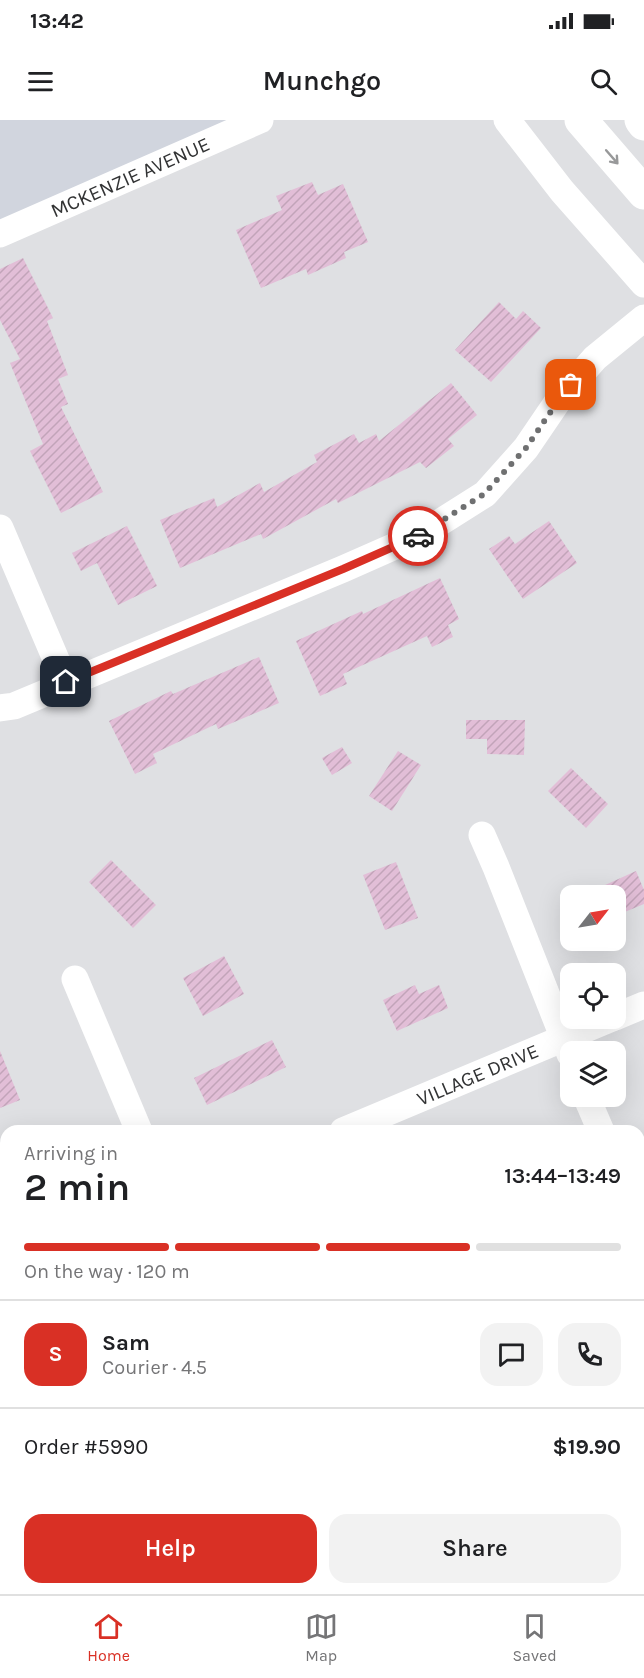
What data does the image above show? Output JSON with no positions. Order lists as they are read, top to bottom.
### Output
{
  "streets": {
    "street": ["MCKENZIE AVENUE", "VILLAGE DRIVE"]
  },
  "north": "top right",
  "page": {
    "status": "13:42",
    "header": "Munchgo",
    "heading": ["2 min", "Arriving in", "13:44–13:49"],
    "panel": [
      "Sam",
      "Courier · 4.5",
      "Order #5990",
      "$19.90"
    ],
    "bar": "On the way · 120 m",
    "round": "S",
    "buttons": ["Help", "Share"],
    "tabs": ["Home", "Map", "Saved"]
  }
}
